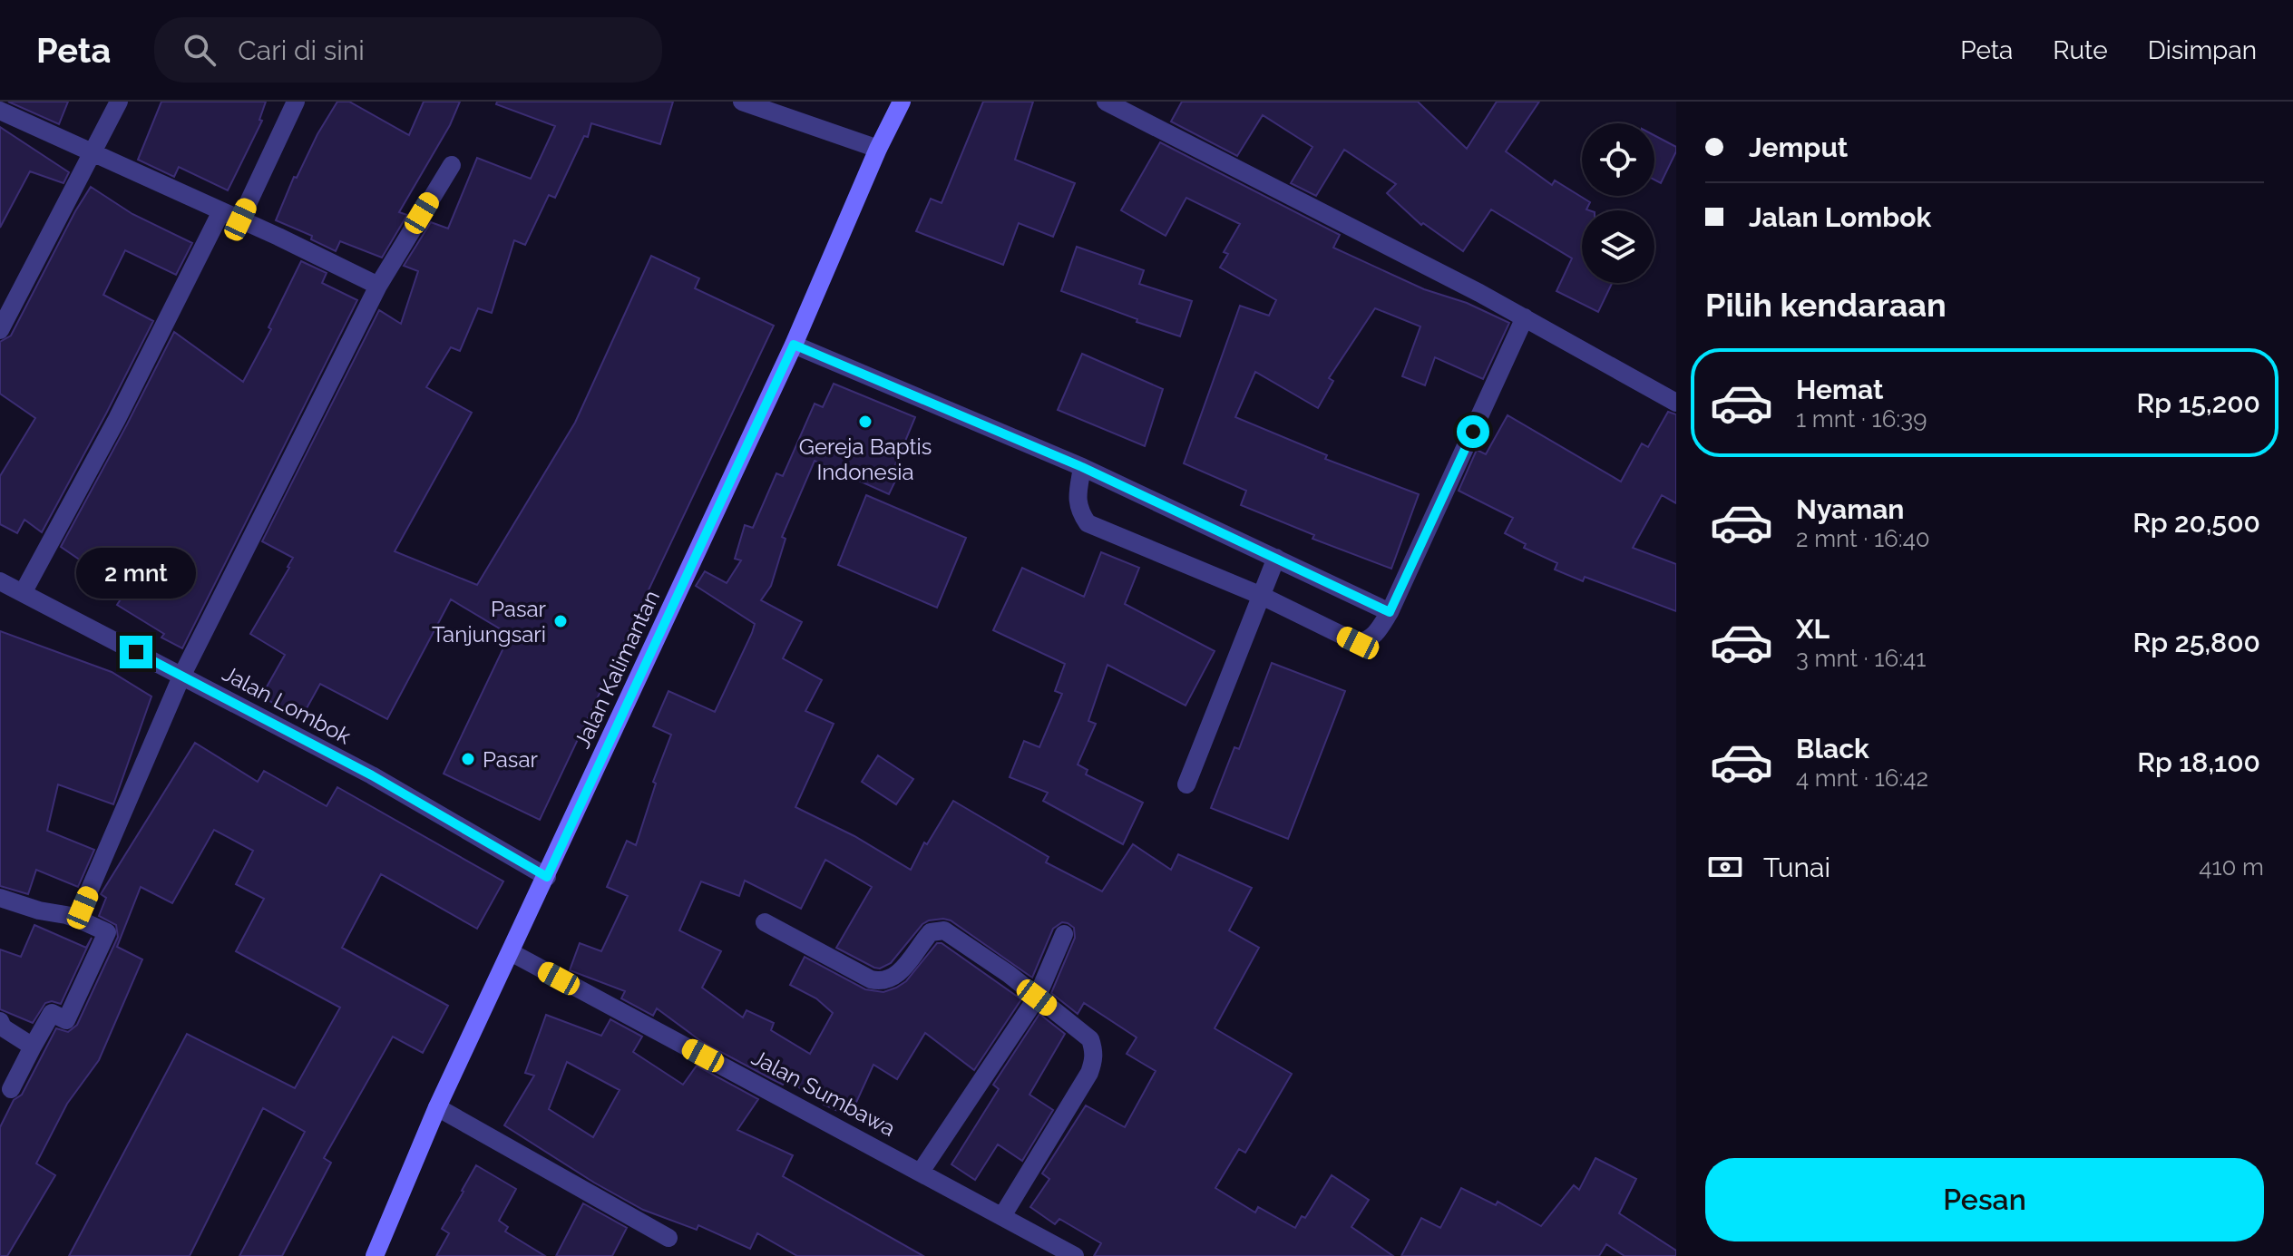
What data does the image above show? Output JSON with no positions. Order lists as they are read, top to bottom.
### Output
{
  "streets": {
    "street": ["Jalan Kalimantan", "Jalan Lombok", "Jalan Sumbawa"]
  },
  "crossings": [
    ["Jalan Kalimantan", "Jalan Lombok"],
    ["Jalan Kalimantan", "Jalan Sumbawa"]
  ],
  "places": ["Gereja Baptis Indonesia", "Pasar Tanjungsari", "Pasar"],
  "page": {
    "header": "Peta",
    "search": "Cari di sini",
    "nav": ["Peta", "Rute", "Disimpan"],
    "banner": ["Jemput", "Jalan Lombok"],
    "heading": "Pilih kendaraan",
    "list": [
      {
        "name": "Hemat",
        "note": "1 mnt · 16:39",
        "value": "Rp 15,200"
      },
      {
        "name": "Nyaman",
        "note": "2 mnt · 16:40",
        "value": "Rp 20,500"
      },
      {
        "name": "XL",
        "note": "3 mnt · 16:41",
        "value": "Rp 25,800"
      },
      {
        "name": "Black",
        "note": "4 mnt · 16:42",
        "value": "Rp 18,100"
      }
    ],
    "bubble": "2 mnt",
    "pay": ["Tunai", "410 m"],
    "buttons": "Pesan"
  }
}
